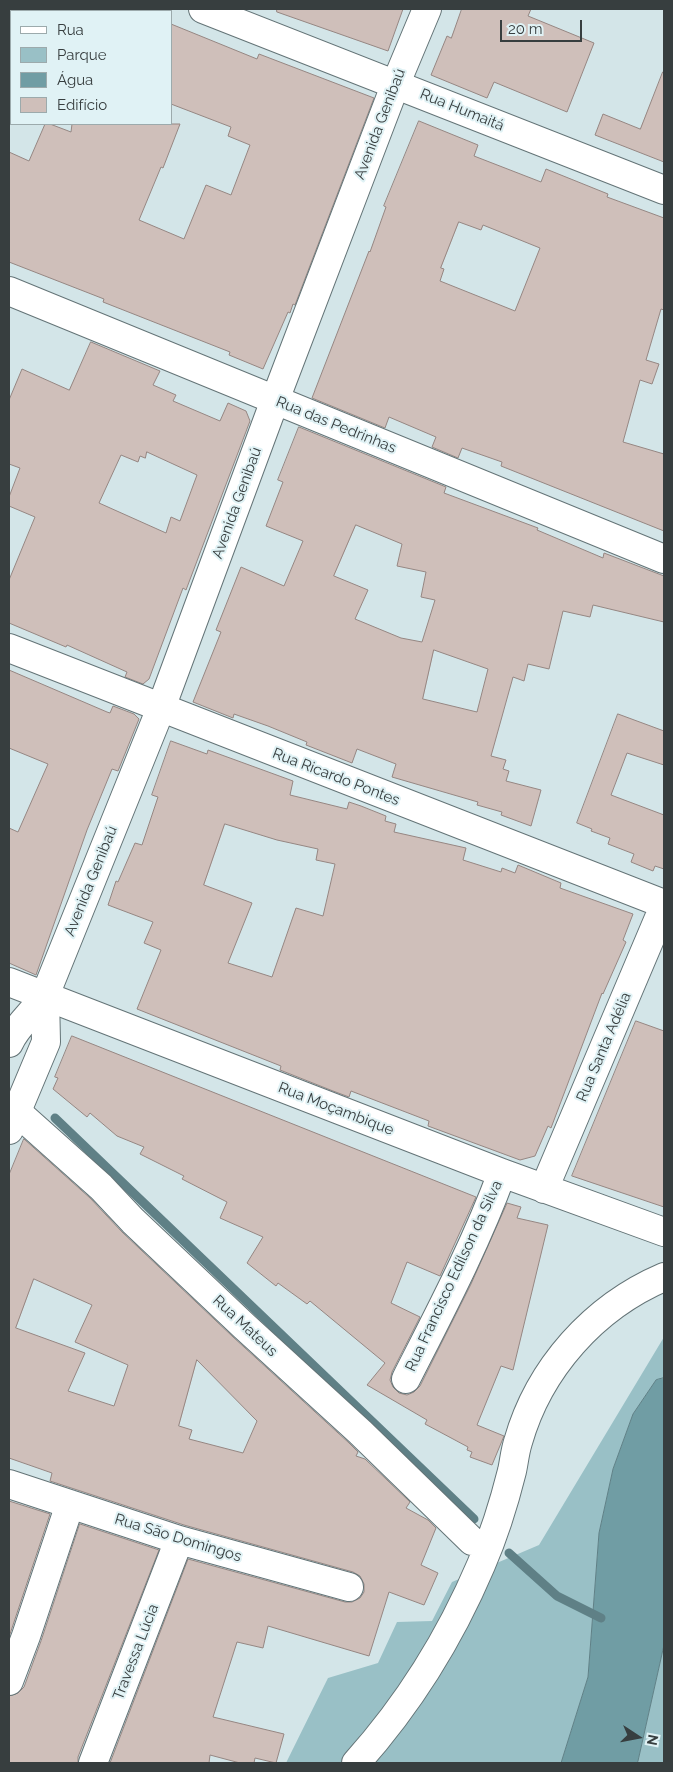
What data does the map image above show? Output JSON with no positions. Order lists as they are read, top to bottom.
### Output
{
  "streets": {
    "street": [
      "Rua Humaitá",
      "Avenida Genibaú",
      "Rua das Pedrinhas",
      "Rua Ricardo Pontes",
      "Rua Santa Adélia",
      "Rua Moçambique",
      "Rua Francisco Edílson da Silva",
      "Rua Mateus",
      "Rua São Domingos",
      "Travessa Lúcia"
    ]
  },
  "crossings": [
    ["Rua Humaitá", "Avenida Genibaú"],
    ["Avenida Genibaú", "Rua das Pedrinhas"],
    ["Avenida Genibaú", "Rua Ricardo Pontes"],
    ["Avenida Genibaú", "Rua Moçambique"],
    ["Avenida Genibaú", "Rua Mateus"],
    ["Rua Ricardo Pontes", "Rua Santa Adélia"],
    ["Rua Santa Adélia", "Rua Moçambique"],
    ["Rua Moçambique", "Rua Francisco Edílson da Silva"],
    ["Rua São Domingos", "Travessa Lúcia"]
  ],
  "legend": [
    "Rua",
    "Parque",
    "Água",
    "Edifício"
  ],
  "scale_bar": "20 m",
  "north": "right"
}
